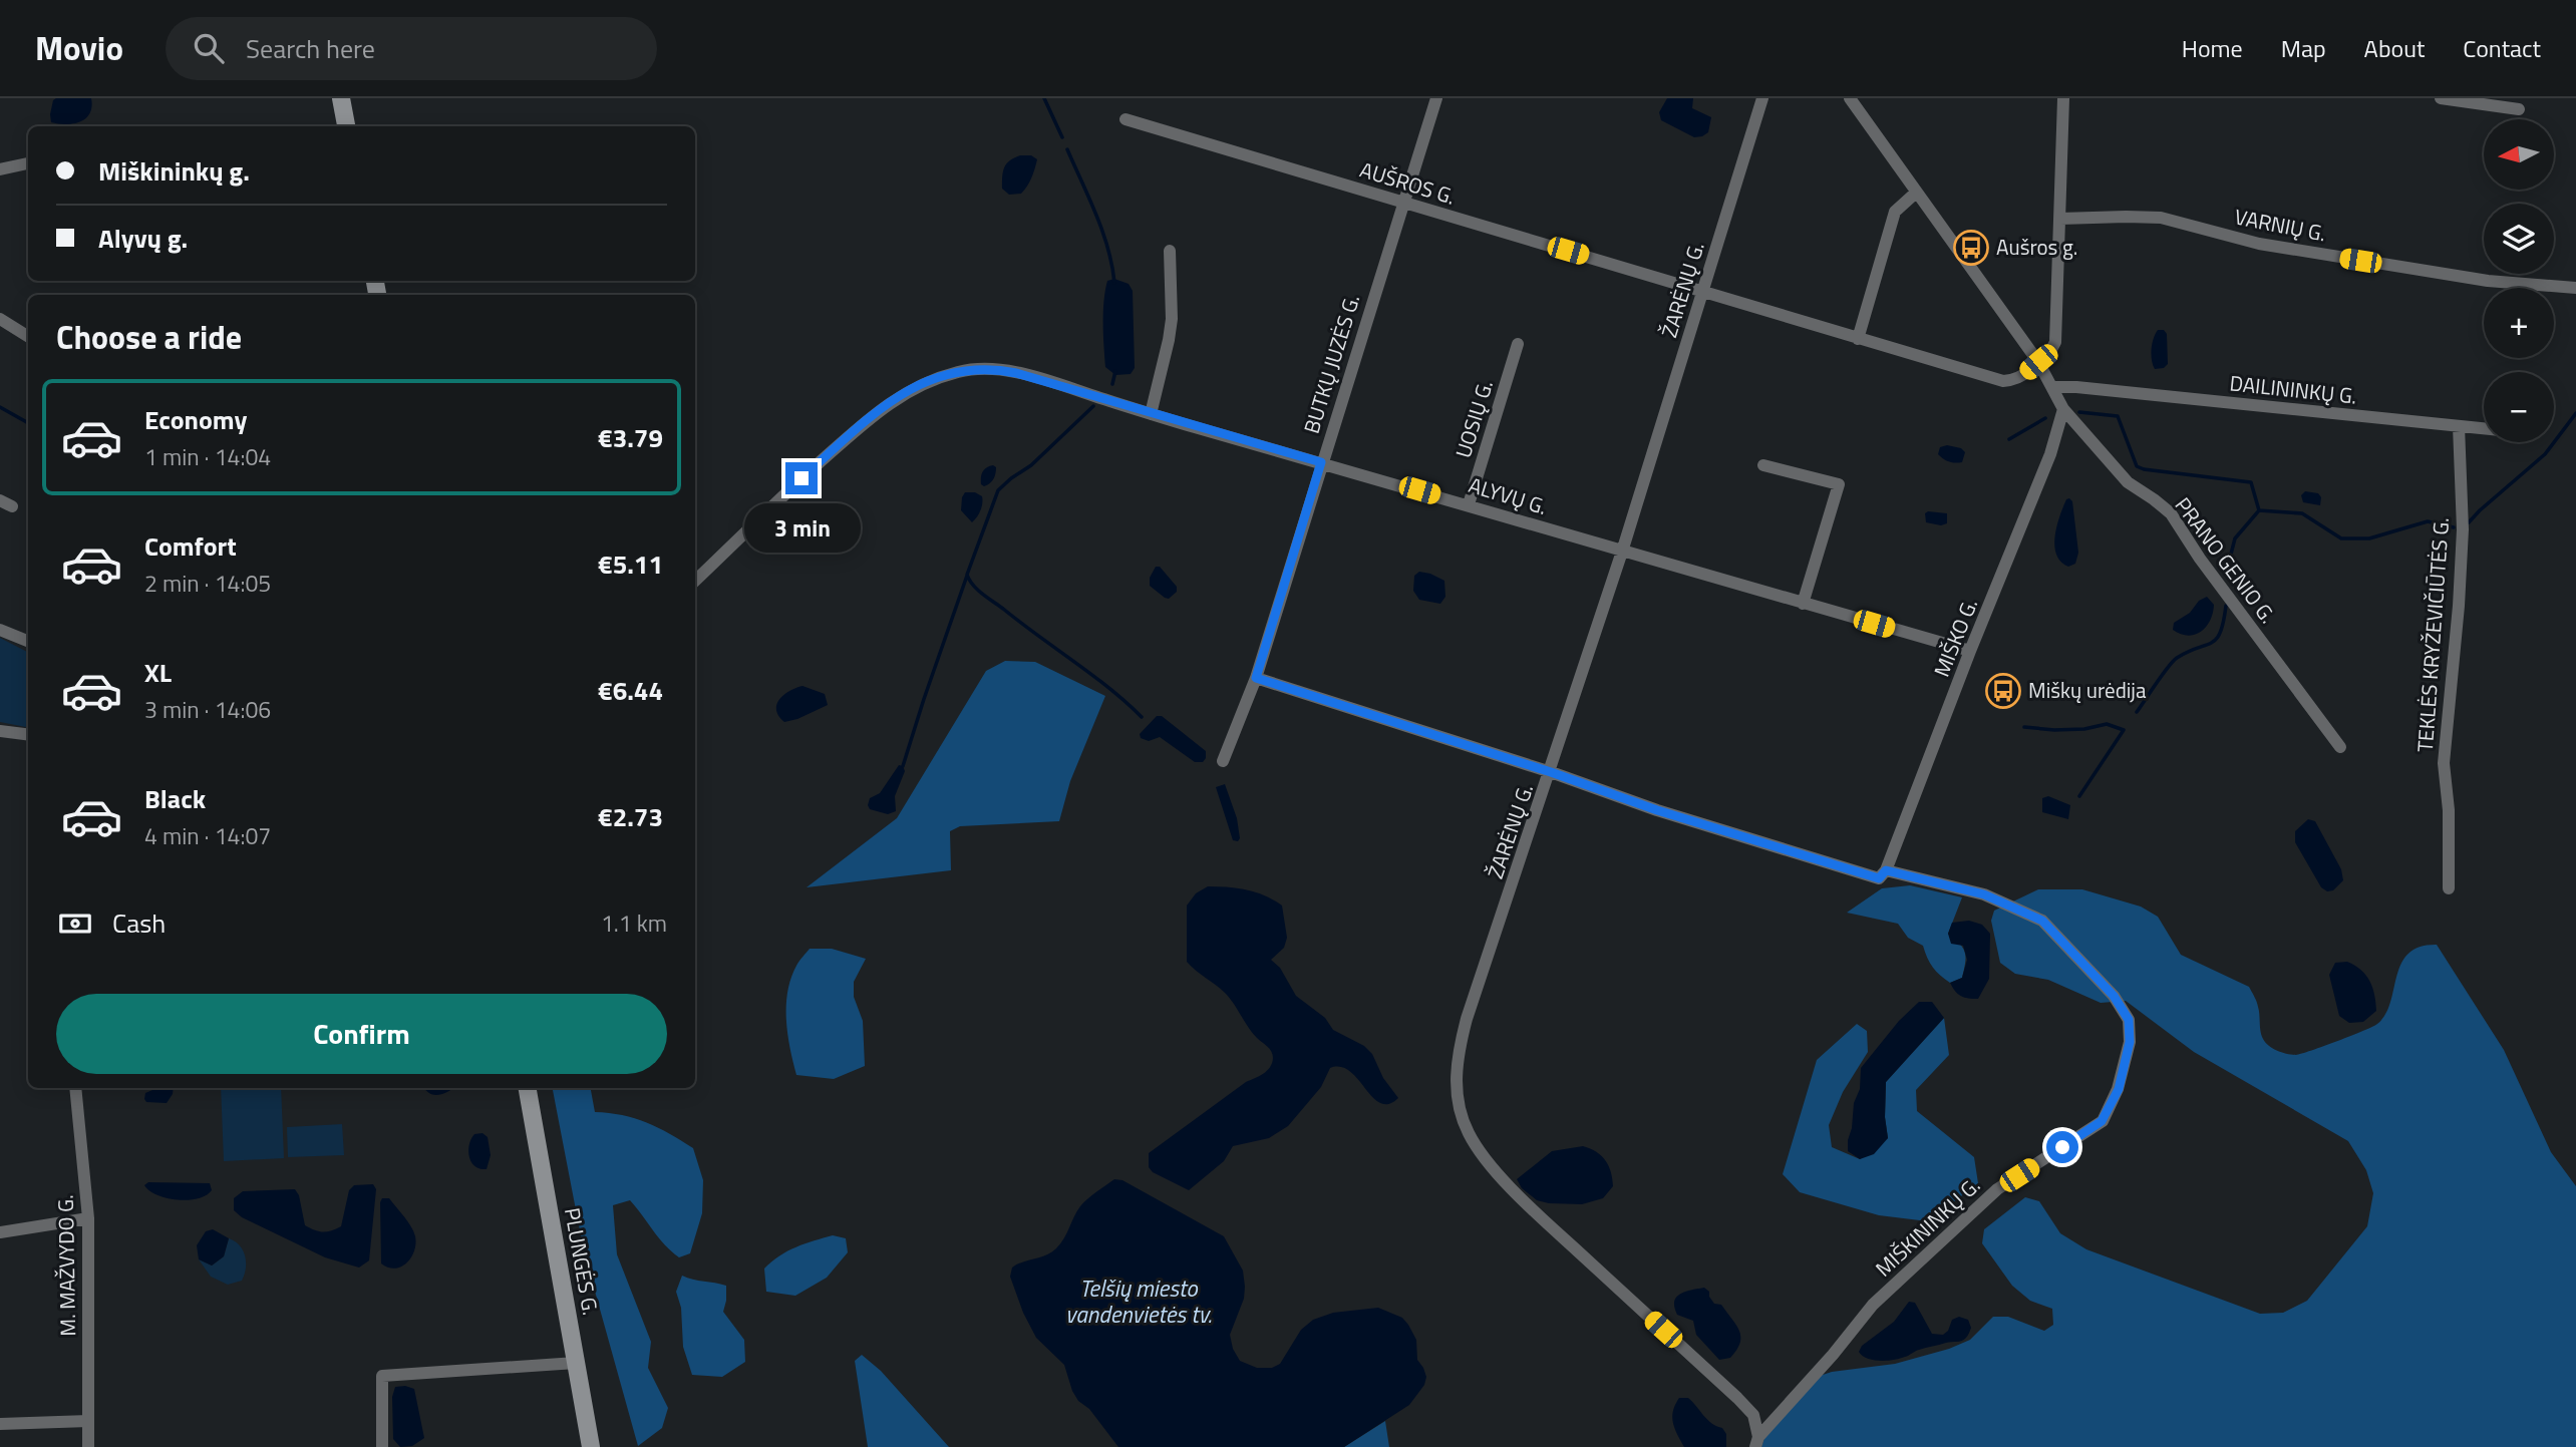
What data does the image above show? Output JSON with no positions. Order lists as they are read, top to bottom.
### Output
{
  "streets": {
    "main road": ["PLUNGĖS G."],
    "street": [
      "AUŠROS G.",
      "VARNIŲ G.",
      "ŽARĖNŲ G.",
      "BUTKŲ JUZĖS G.",
      "DAILININKŲ G.",
      "UOSIŲ G.",
      "ALYVŲ G.",
      "PRANO GENIO G.",
      "TEKLĖS KRYŽEVIČIŪTĖS G.",
      "MIŠKO G.",
      "MIŠKININKŲ G.",
      "M. MAŽVYDO G."
    ]
  },
  "crossings": [
    ["AUŠROS G.", "ŽARĖNŲ G."],
    ["AUŠROS G.", "BUTKŲ JUZĖS G."],
    ["AUŠROS G.", "PRANO GENIO G."],
    ["ŽARĖNŲ G.", "ALYVŲ G."],
    ["ŽARĖNŲ G.", "MIŠKININKŲ G."],
    ["BUTKŲ JUZĖS G.", "ALYVŲ G."],
    ["BUTKŲ JUZĖS G.", "MIŠKININKŲ G."],
    ["DAILININKŲ G.", "PRANO GENIO G."],
    ["DAILININKŲ G.", "TEKLĖS KRYŽEVIČIŪTĖS G."],
    ["UOSIŲ G.", "ALYVŲ G."],
    ["ALYVŲ G.", "MIŠKO G."],
    ["PRANO GENIO G.", "MIŠKO G."],
    ["MIŠKO G.", "MIŠKININKŲ G."]
  ],
  "water": ["Telšių miesto vandenvietės tv."],
  "places": {
    "bus stop": ["Aušros g.", "Miškų urėdija"]
  },
  "north": "left",
  "page": {
    "header": "Movio",
    "search": "Search here",
    "nav": [
      "Home",
      "Map",
      "About",
      "Contact"
    ],
    "map_buttons": ["+", "−"],
    "banner": ["Miškininkų g.", "Alyvų g."],
    "heading": "Choose a ride",
    "list": [
      {
        "name": "Economy",
        "note": "1 min · 14:04",
        "value": "€3.79"
      },
      {
        "name": "Comfort",
        "note": "2 min · 14:05",
        "value": "€5.11"
      },
      {
        "name": "XL",
        "note": "3 min · 14:06",
        "value": "€6.44"
      },
      {
        "name": "Black",
        "note": "4 min · 14:07",
        "value": "€2.73"
      }
    ],
    "bubble": "3 min",
    "pay": ["Cash", "1.1 km"],
    "buttons": "Confirm"
  }
}
